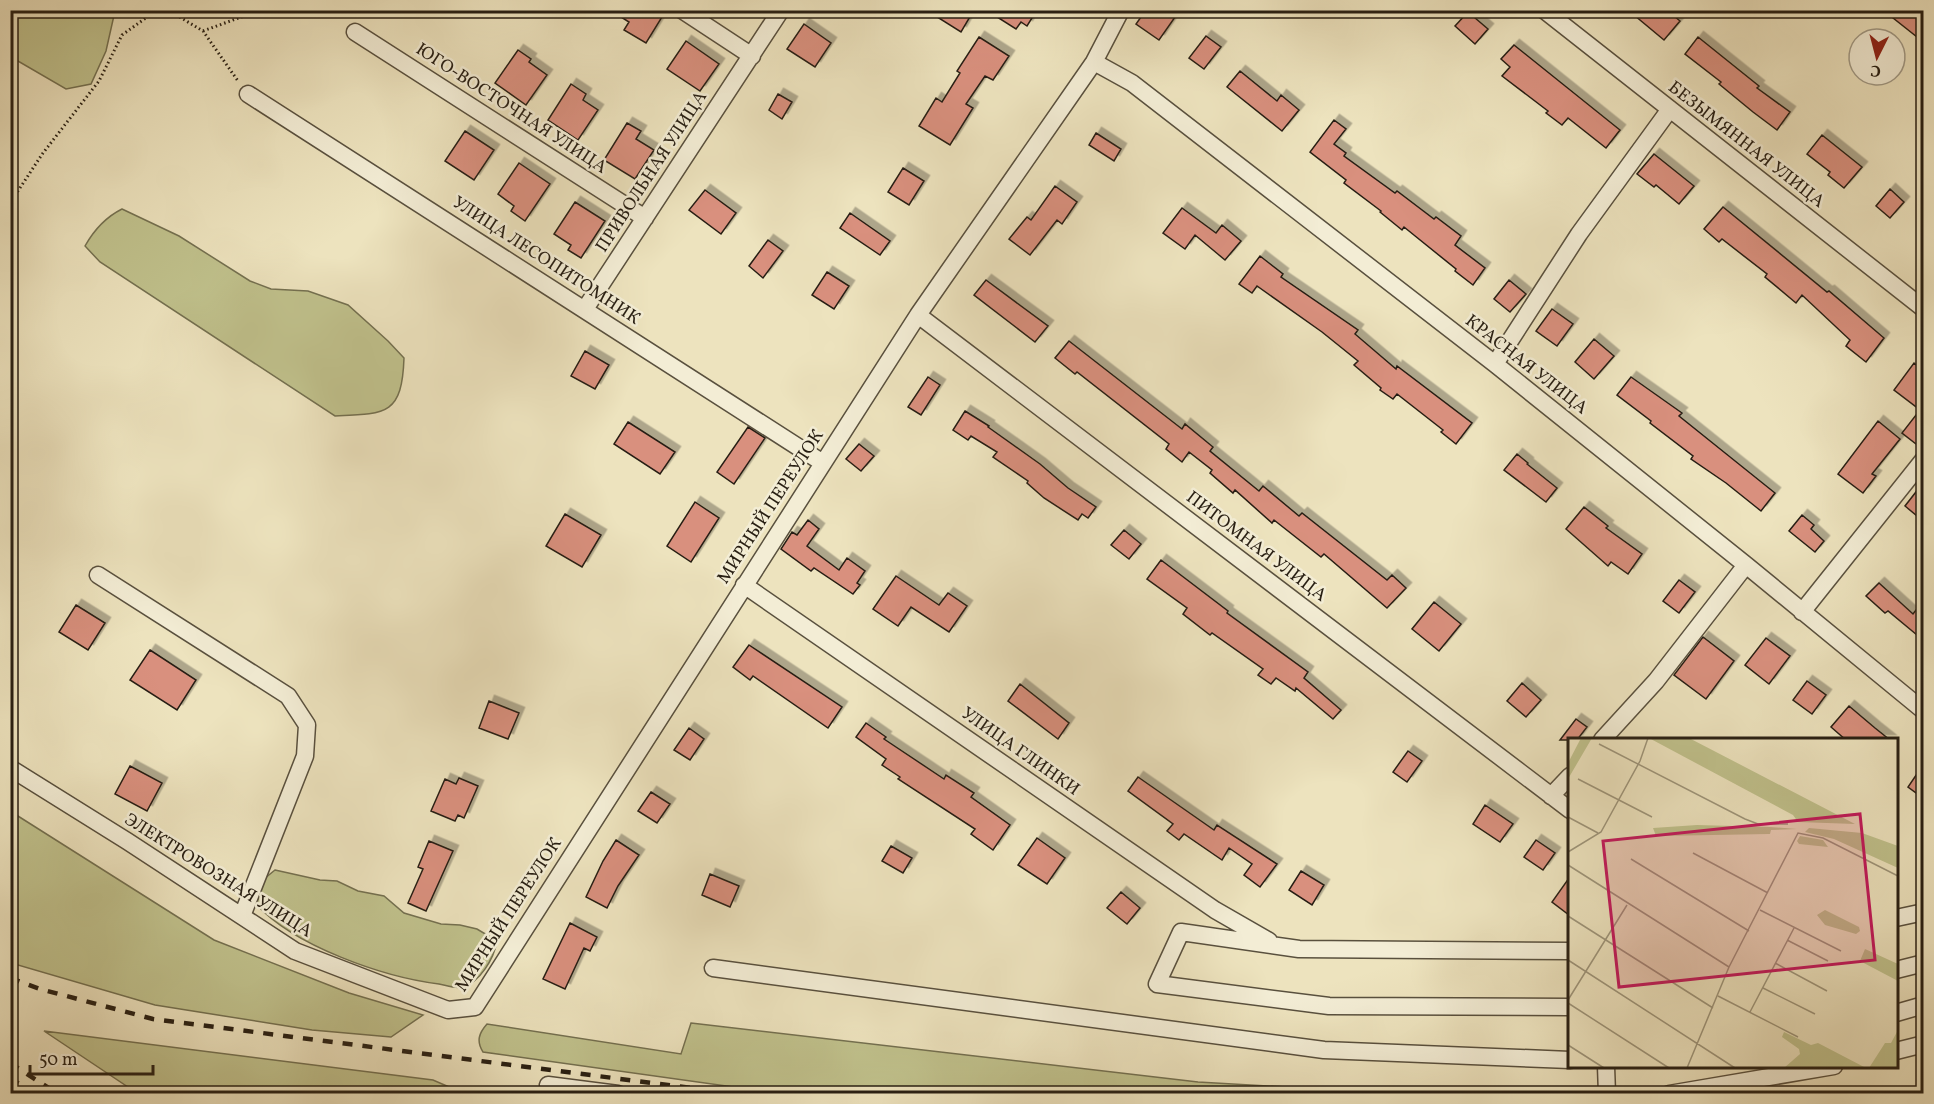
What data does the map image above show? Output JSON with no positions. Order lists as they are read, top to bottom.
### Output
{
  "streets": {
    "street": [
      "ЮГО-ВОСТОЧНАЯ УЛИЦА",
      "БЕЗЫМЯННАЯ УЛИЦА",
      "ПРИВОЛЬНАЯ УЛИЦА",
      "УЛИЦА ЛЕСОПИТОМНИК",
      "КРАСНАЯ УЛИЦА",
      "МИРНЫЙ ПЕРЕУЛОК",
      "ПИТОМНАЯ УЛИЦА",
      "УЛИЦА ГЛИНКИ",
      "ЭЛЕКТРОВОЗНАЯ УЛИЦА"
    ]
  },
  "crossings": [
    ["ЮГО-ВОСТОЧНАЯ УЛИЦА", "ПРИВОЛЬНАЯ УЛИЦА"],
    ["ПРИВОЛЬНАЯ УЛИЦА", "УЛИЦА ЛЕСОПИТОМНИК"],
    ["УЛИЦА ЛЕСОПИТОМНИК", "МИРНЫЙ ПЕРЕУЛОК"],
    ["КРАСНАЯ УЛИЦА", "МИРНЫЙ ПЕРЕУЛОК"],
    ["МИРНЫЙ ПЕРЕУЛОК", "ПИТОМНАЯ УЛИЦА"],
    ["МИРНЫЙ ПЕРЕУЛОК", "УЛИЦА ГЛИНКИ"],
    ["МИРНЫЙ ПЕРЕУЛОК", "ЭЛЕКТРОВОЗНАЯ УЛИЦА"]
  ],
  "scale_bar": "50 m",
  "north": "bottom"
}
